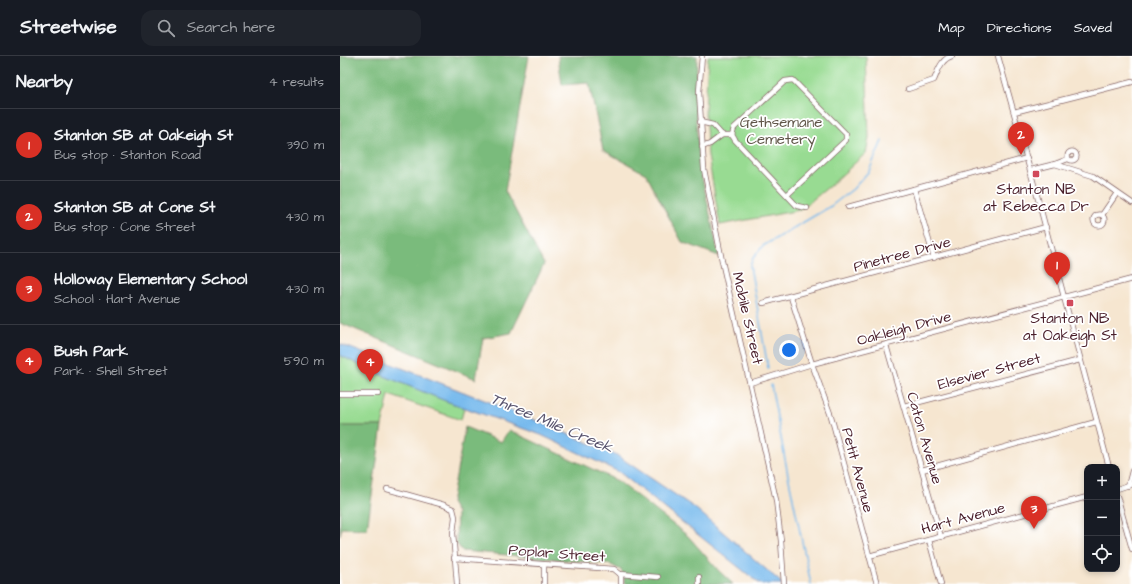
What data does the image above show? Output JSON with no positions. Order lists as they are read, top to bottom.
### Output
{
  "streets": {
    "street": [
      "Pinetree Drive",
      "Mobile Street",
      "Oakleigh Drive",
      "Elsevier Street",
      "Caton Avenue",
      "Petit Avenue",
      "Hart Avenue",
      "Poplar Street"
    ]
  },
  "crossings": [
    ["Pinetree Drive", "Petit Avenue"],
    ["Mobile Street", "Oakleigh Drive"],
    ["Oakleigh Drive", "Caton Avenue"],
    ["Oakleigh Drive", "Petit Avenue"],
    ["Elsevier Street", "Caton Avenue"],
    ["Caton Avenue", "Hart Avenue"],
    ["Petit Avenue", "Hart Avenue"]
  ],
  "water": ["Three Mile Creek"],
  "parks": ["Gethsemane Cemetery"],
  "places": {
    "transit": ["Stanton NB at Rebecca Dr", "Stanton NB at Oakeigh St"]
  },
  "page": {
    "header": "Streetwise",
    "search": "Search here",
    "nav": ["Map", "Directions", "Saved"],
    "heading": ["Nearby", "4 results"],
    "list": [
      {
        "mark": "1",
        "name": "Stanton SB at Oakeigh St",
        "note": "Bus stop · Stanton Road",
        "value": "390 m"
      },
      {
        "mark": "2",
        "name": "Stanton SB at Cone St",
        "note": "Bus stop · Cone Street",
        "value": "430 m"
      },
      {
        "mark": "3",
        "name": "Holloway Elementary School",
        "note": "School · Hart Avenue",
        "value": "430 m"
      },
      {
        "mark": "4",
        "name": "Bush Park",
        "note": "Park · Shell Street",
        "value": "590 m"
      }
    ],
    "pins": [
      "2",
      "1",
      "4",
      "3"
    ],
    "map_buttons": ["+", "−"]
  }
}
